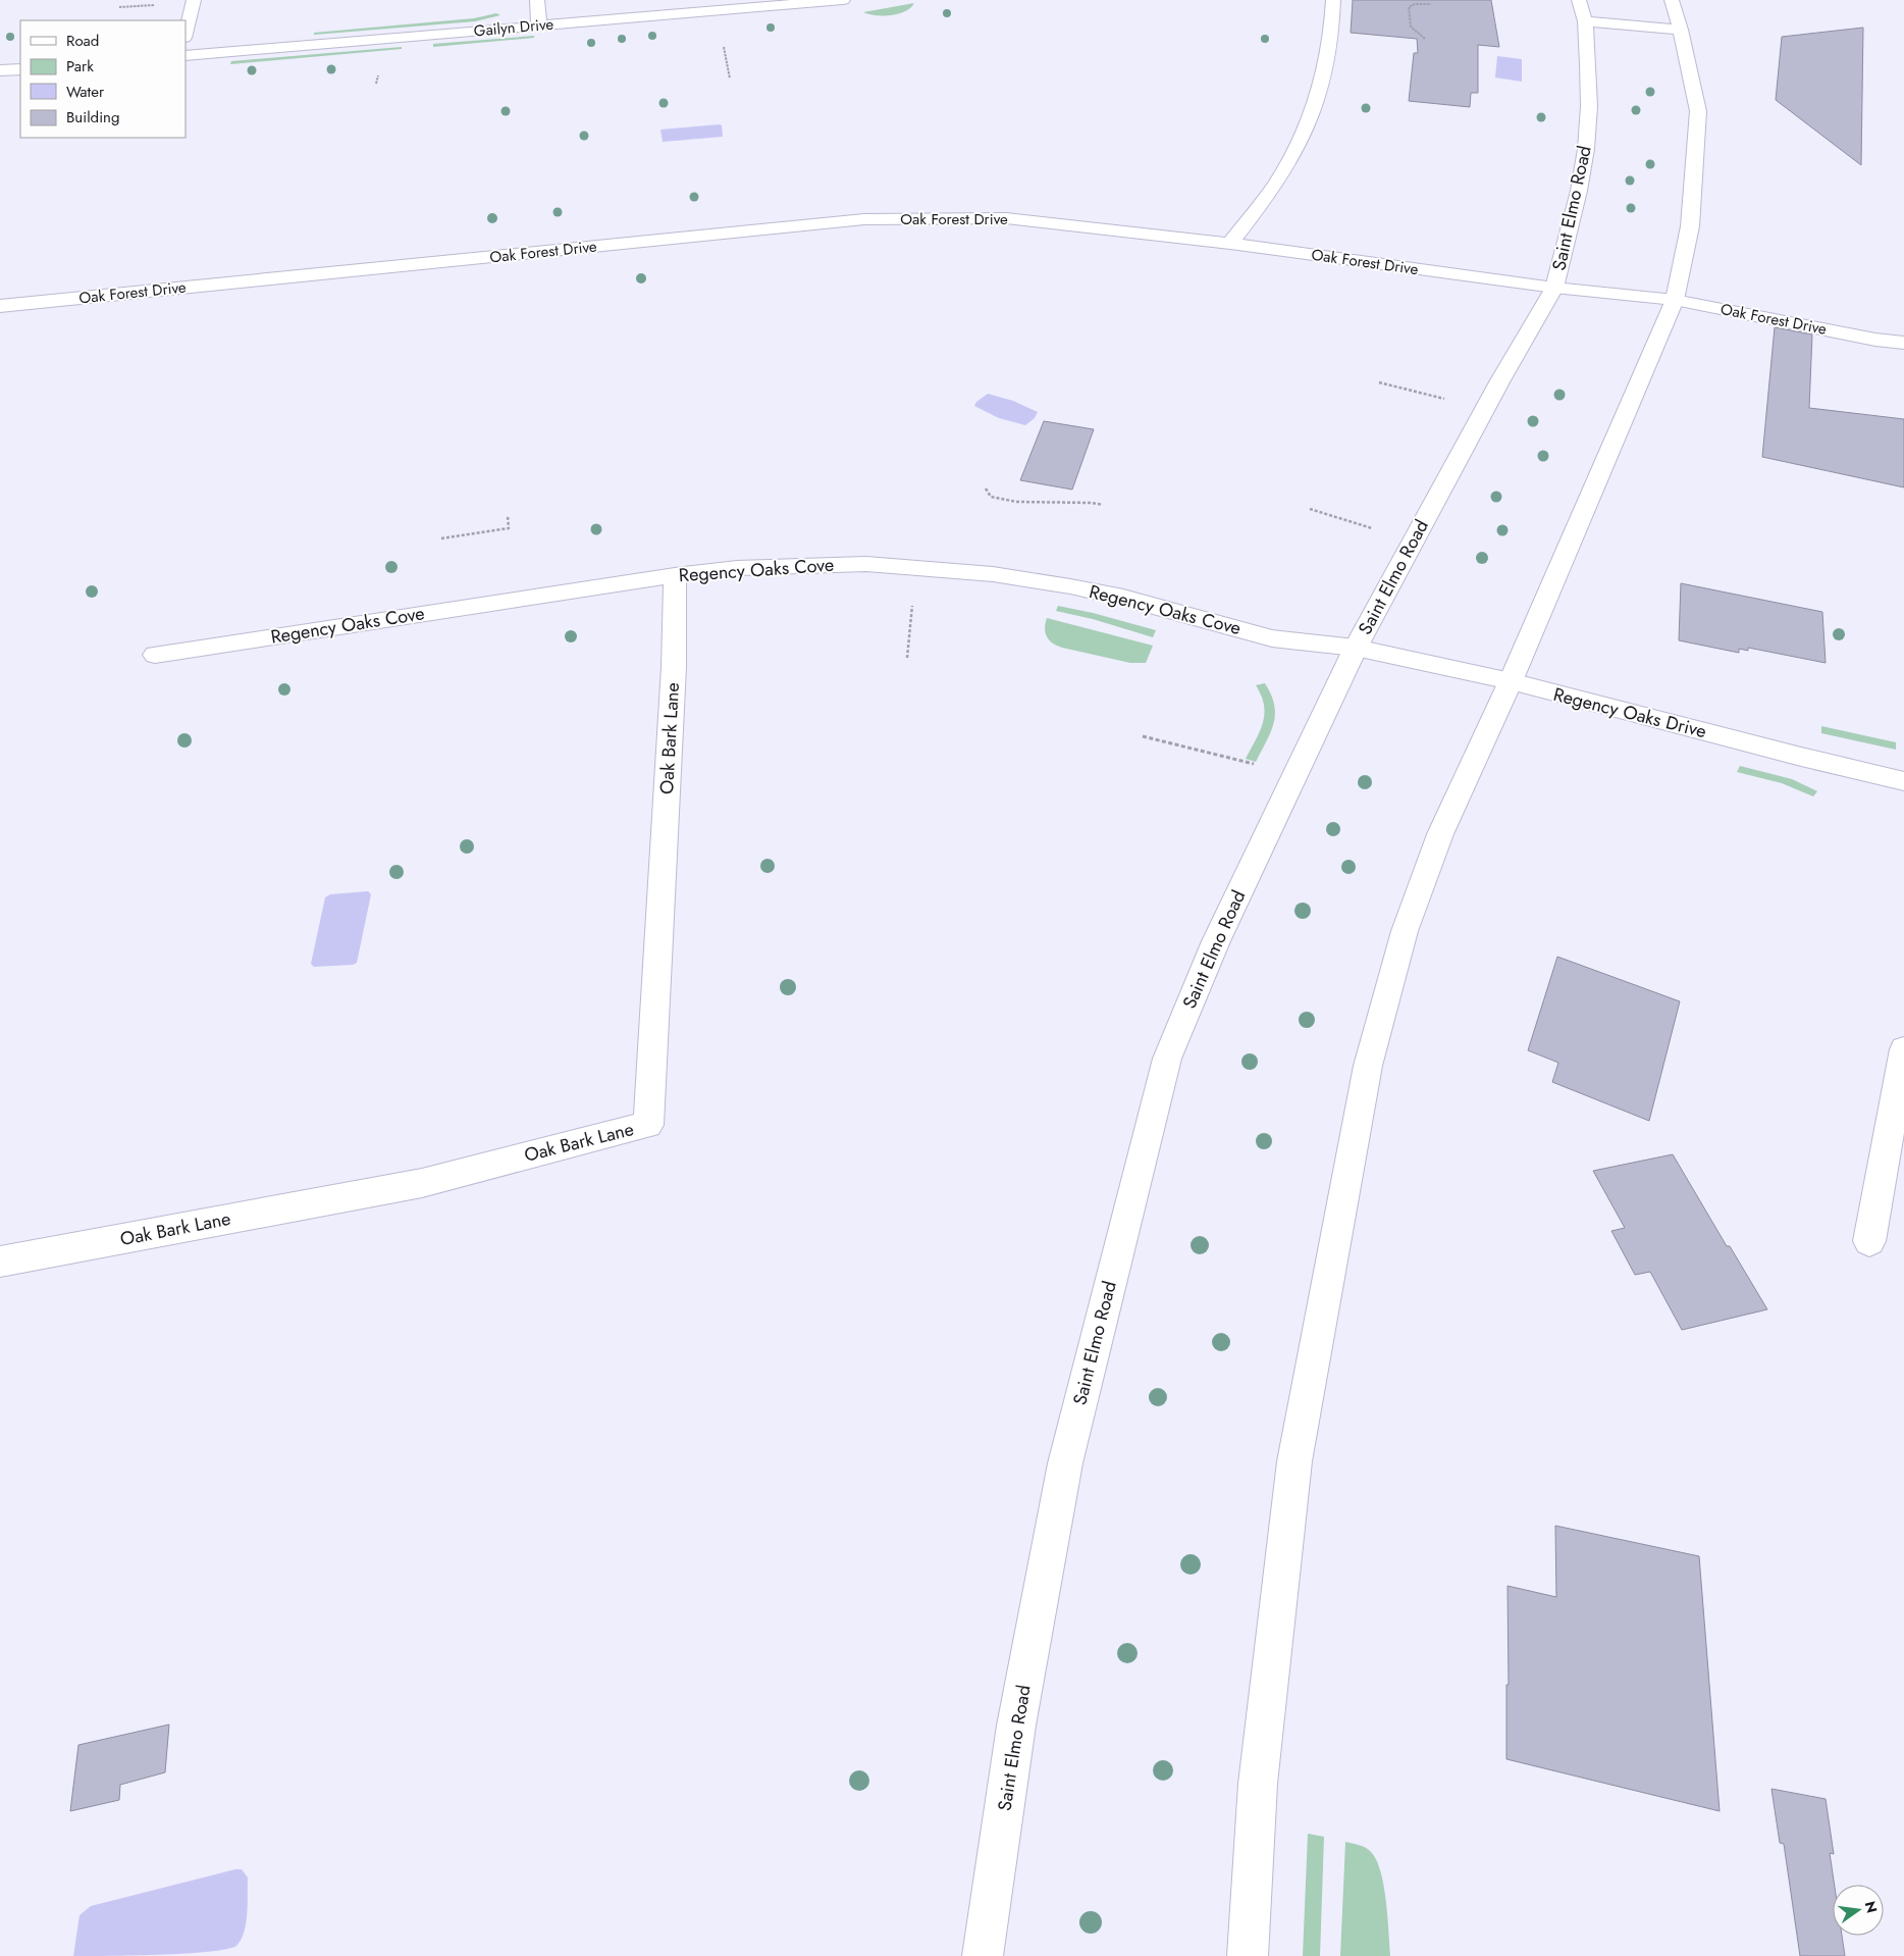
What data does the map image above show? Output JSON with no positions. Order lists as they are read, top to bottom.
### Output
{
  "streets": {
    "street": [
      "Gailyn Drive",
      "Saint Elmo Road",
      "Oak Forest Drive",
      "Regency Oaks Cove",
      "Regency Oaks Drive",
      "Oak Bark Lane"
    ]
  },
  "crossings": [
    ["Saint Elmo Road", "Oak Forest Drive"],
    ["Saint Elmo Road", "Regency Oaks Cove"],
    ["Saint Elmo Road", "Regency Oaks Drive"],
    ["Regency Oaks Cove", "Regency Oaks Drive"],
    ["Regency Oaks Cove", "Oak Bark Lane"]
  ],
  "legend": [
    "Road",
    "Park",
    "Water",
    "Building"
  ],
  "north": "right"
}
